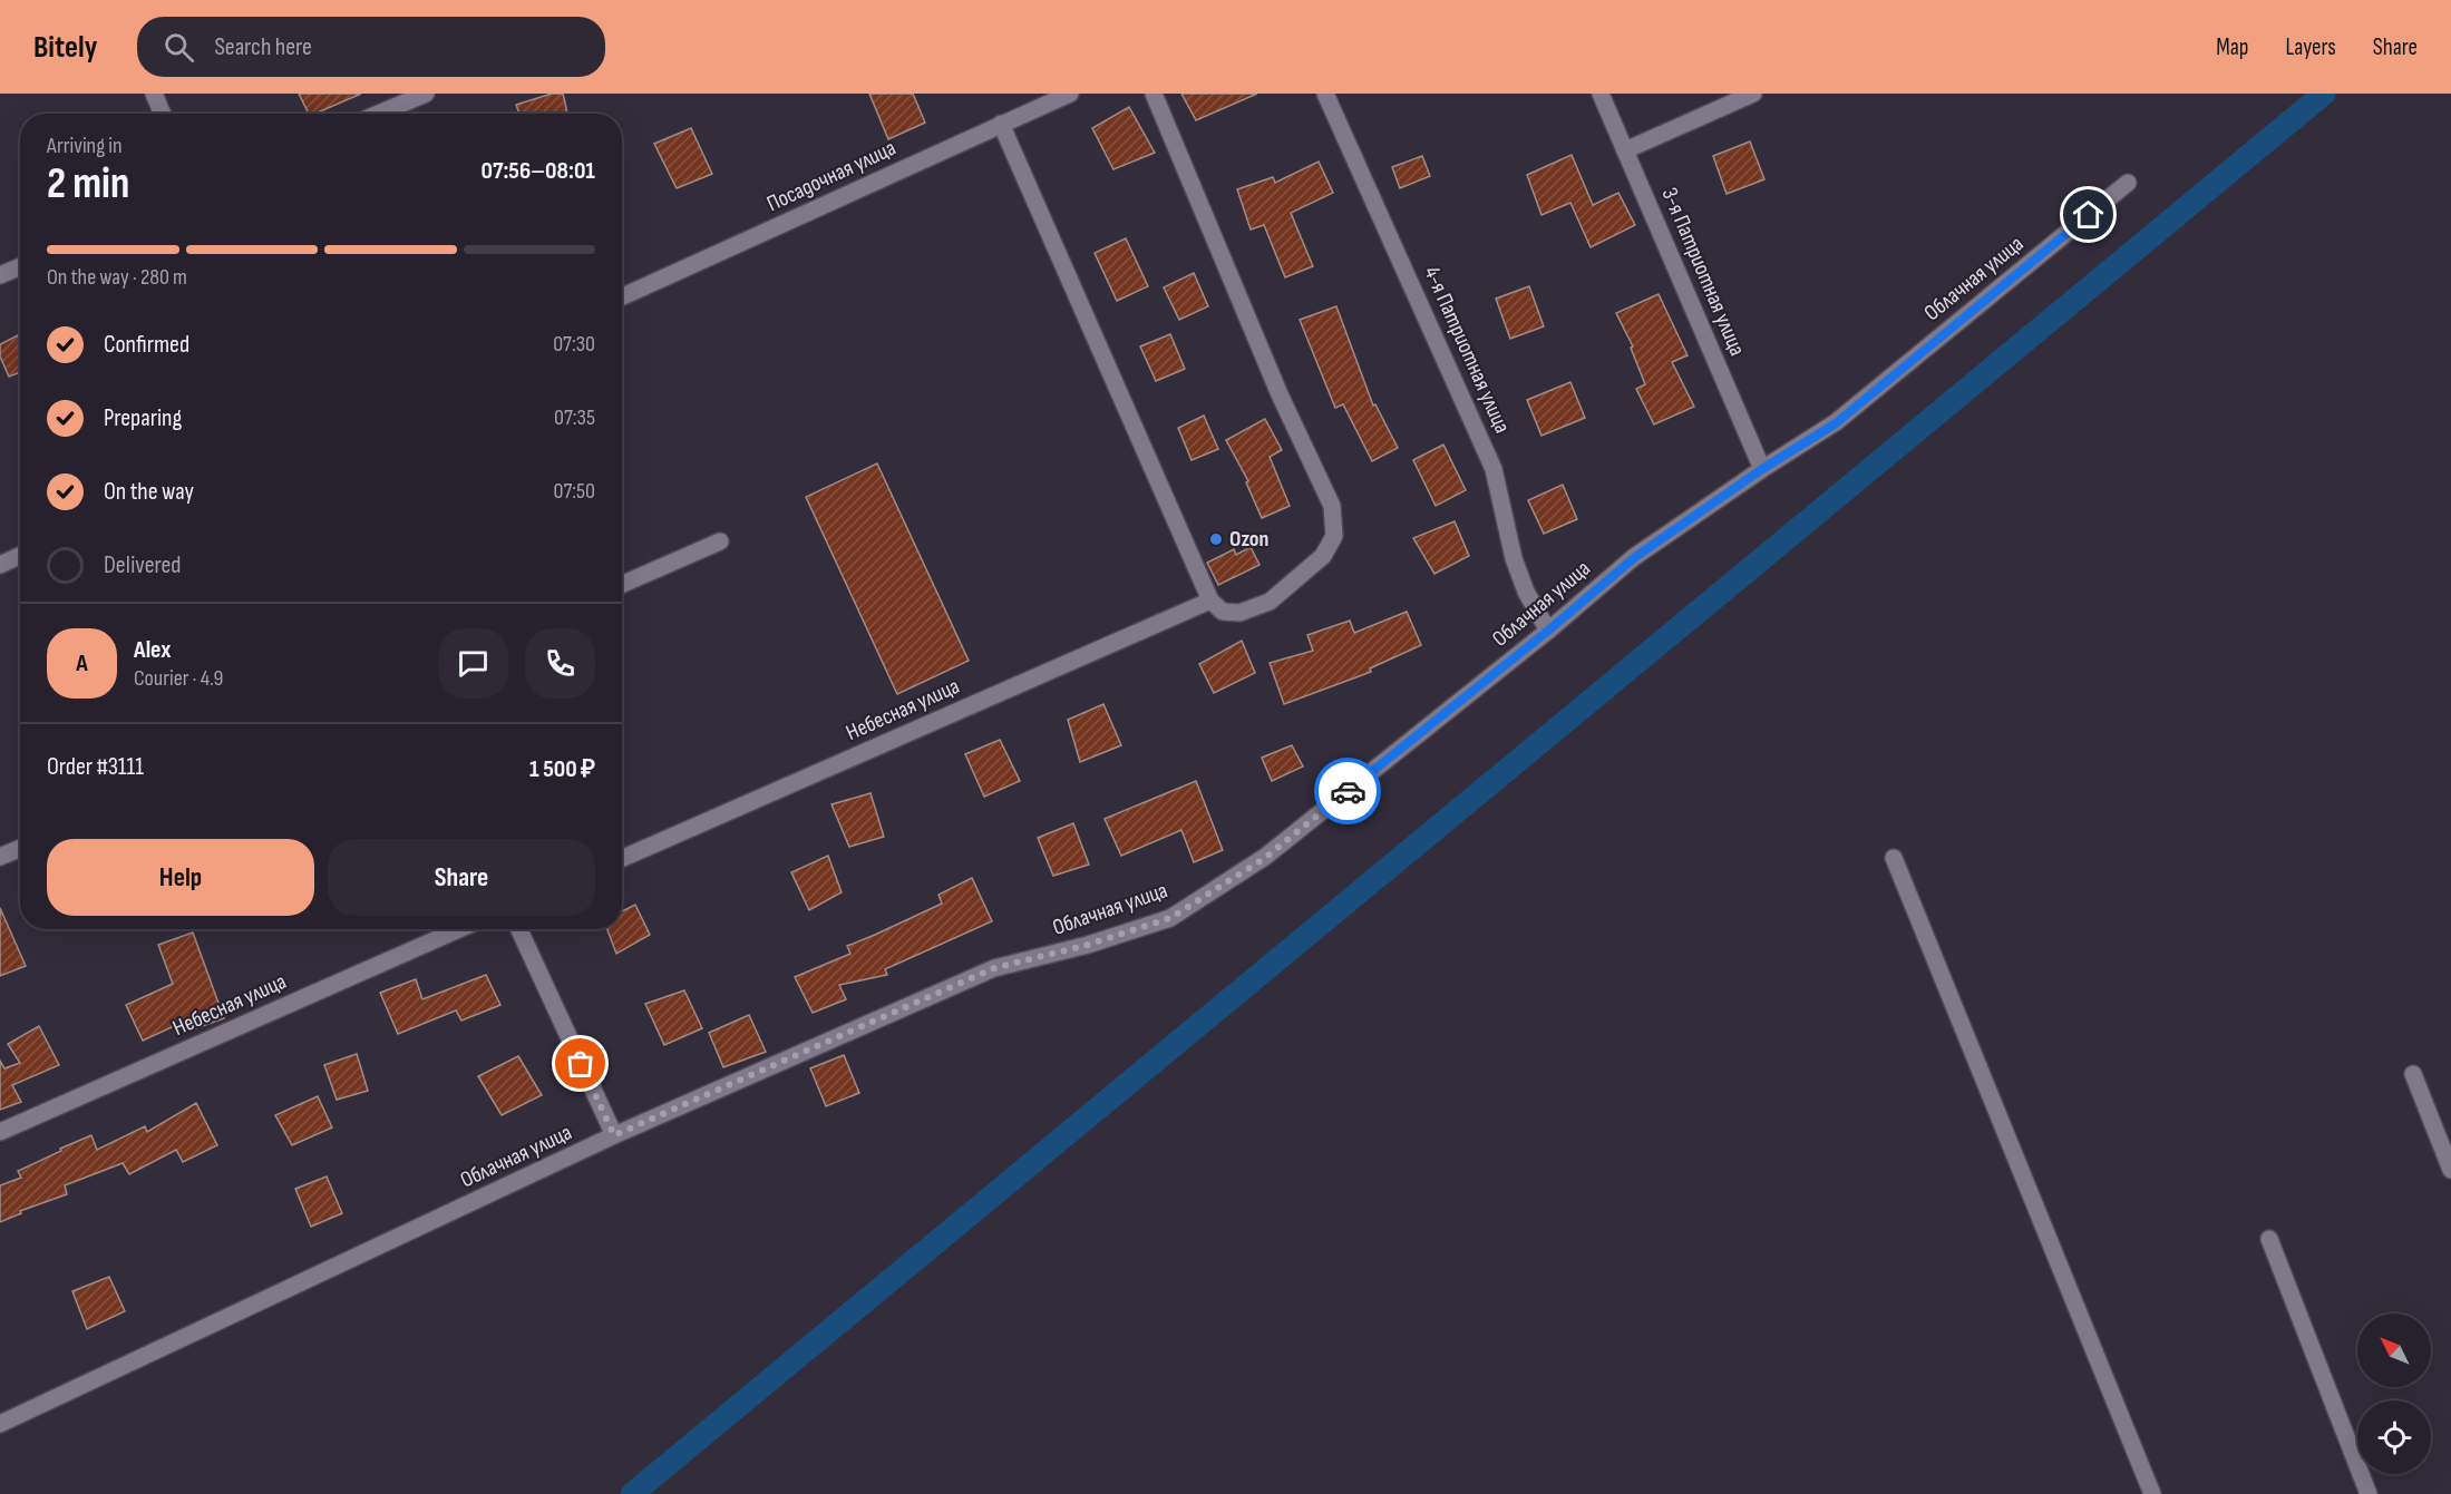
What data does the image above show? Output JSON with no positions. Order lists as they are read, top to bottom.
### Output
{
  "streets": {
    "street": [
      "Посадочная улица",
      "3-я Патриотная улица",
      "Облачная улица",
      "4-я Патриотная улица",
      "Небесная улица"
    ]
  },
  "crossings": [
    ["3-я Патриотная улица", "Облачная улица"],
    ["Облачная улица", "4-я Патриотная улица"]
  ],
  "places": ["Ozon"],
  "north": "top left",
  "page": {
    "header": "Bitely",
    "search": "Search here",
    "nav": ["Map", "Layers", "Share"],
    "heading": ["2 min", "Arriving in", "07:56–08:01"],
    "panel": [
      "Alex",
      "Courier · 4.9",
      "Order #3111",
      "1 500 ₽"
    ],
    "bar": "On the way · 280 m",
    "list": [
      ["Confirmed", "07:30"],
      ["Preparing", "07:35"],
      ["On the way", "07:50"],
      "Delivered"
    ],
    "round": "A",
    "buttons": ["Help", "Share"]
  }
}
